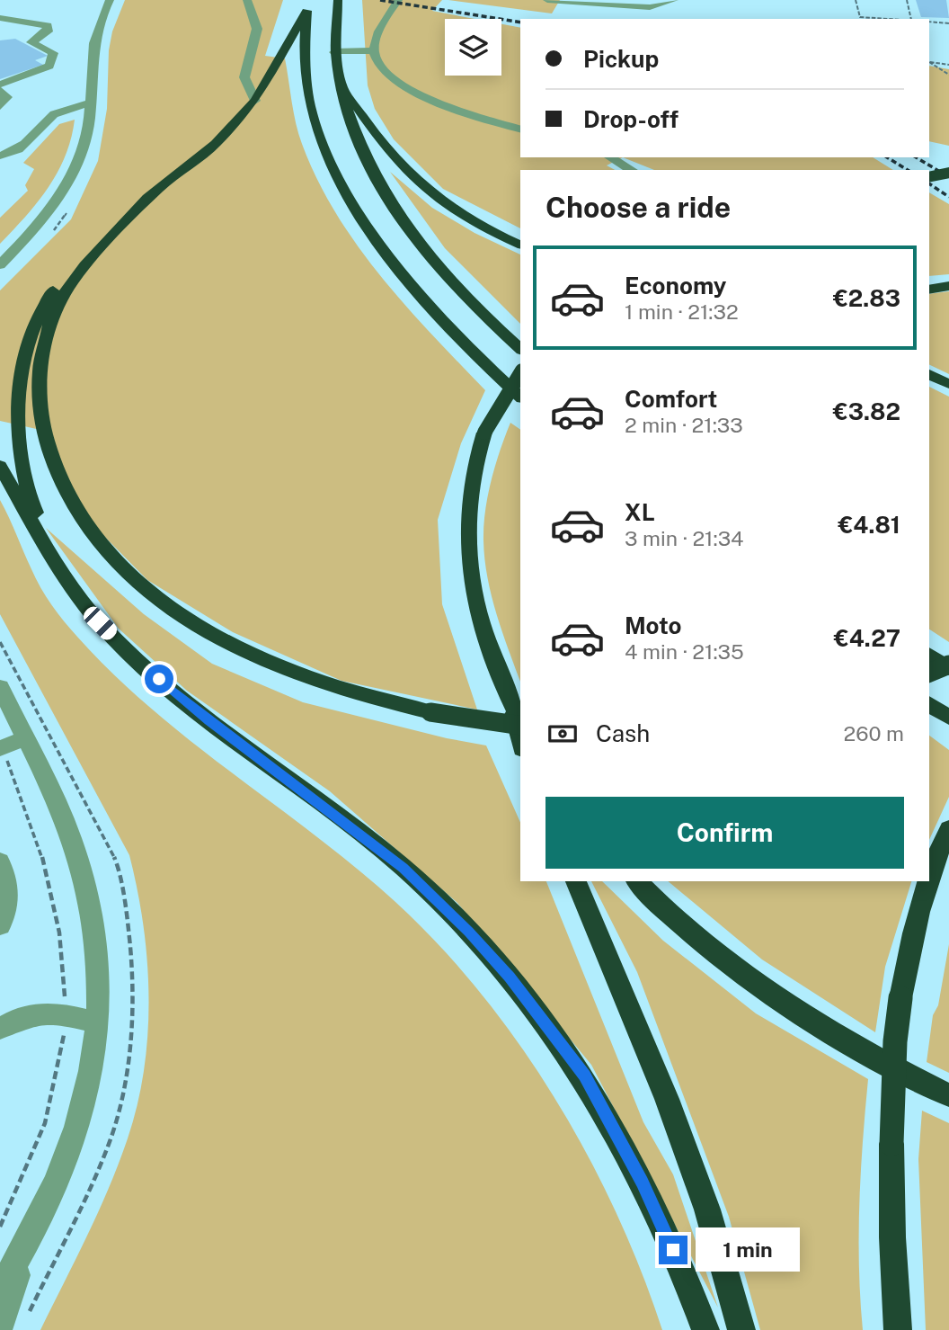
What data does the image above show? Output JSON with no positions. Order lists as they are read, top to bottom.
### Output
{
  "page": {
    "banner": ["Pickup", "Drop-off"],
    "heading": "Choose a ride",
    "list": [
      {
        "name": "Economy",
        "note": "1 min · 21:32",
        "value": "€2.83"
      },
      {
        "name": "Comfort",
        "note": "2 min · 21:33",
        "value": "€3.82"
      },
      {
        "name": "XL",
        "note": "3 min · 21:34",
        "value": "€4.81"
      },
      {
        "name": "Moto",
        "note": "4 min · 21:35",
        "value": "€4.27"
      }
    ],
    "pay": ["Cash", "260 m"],
    "buttons": "Confirm",
    "bubble": "1 min"
  }
}
